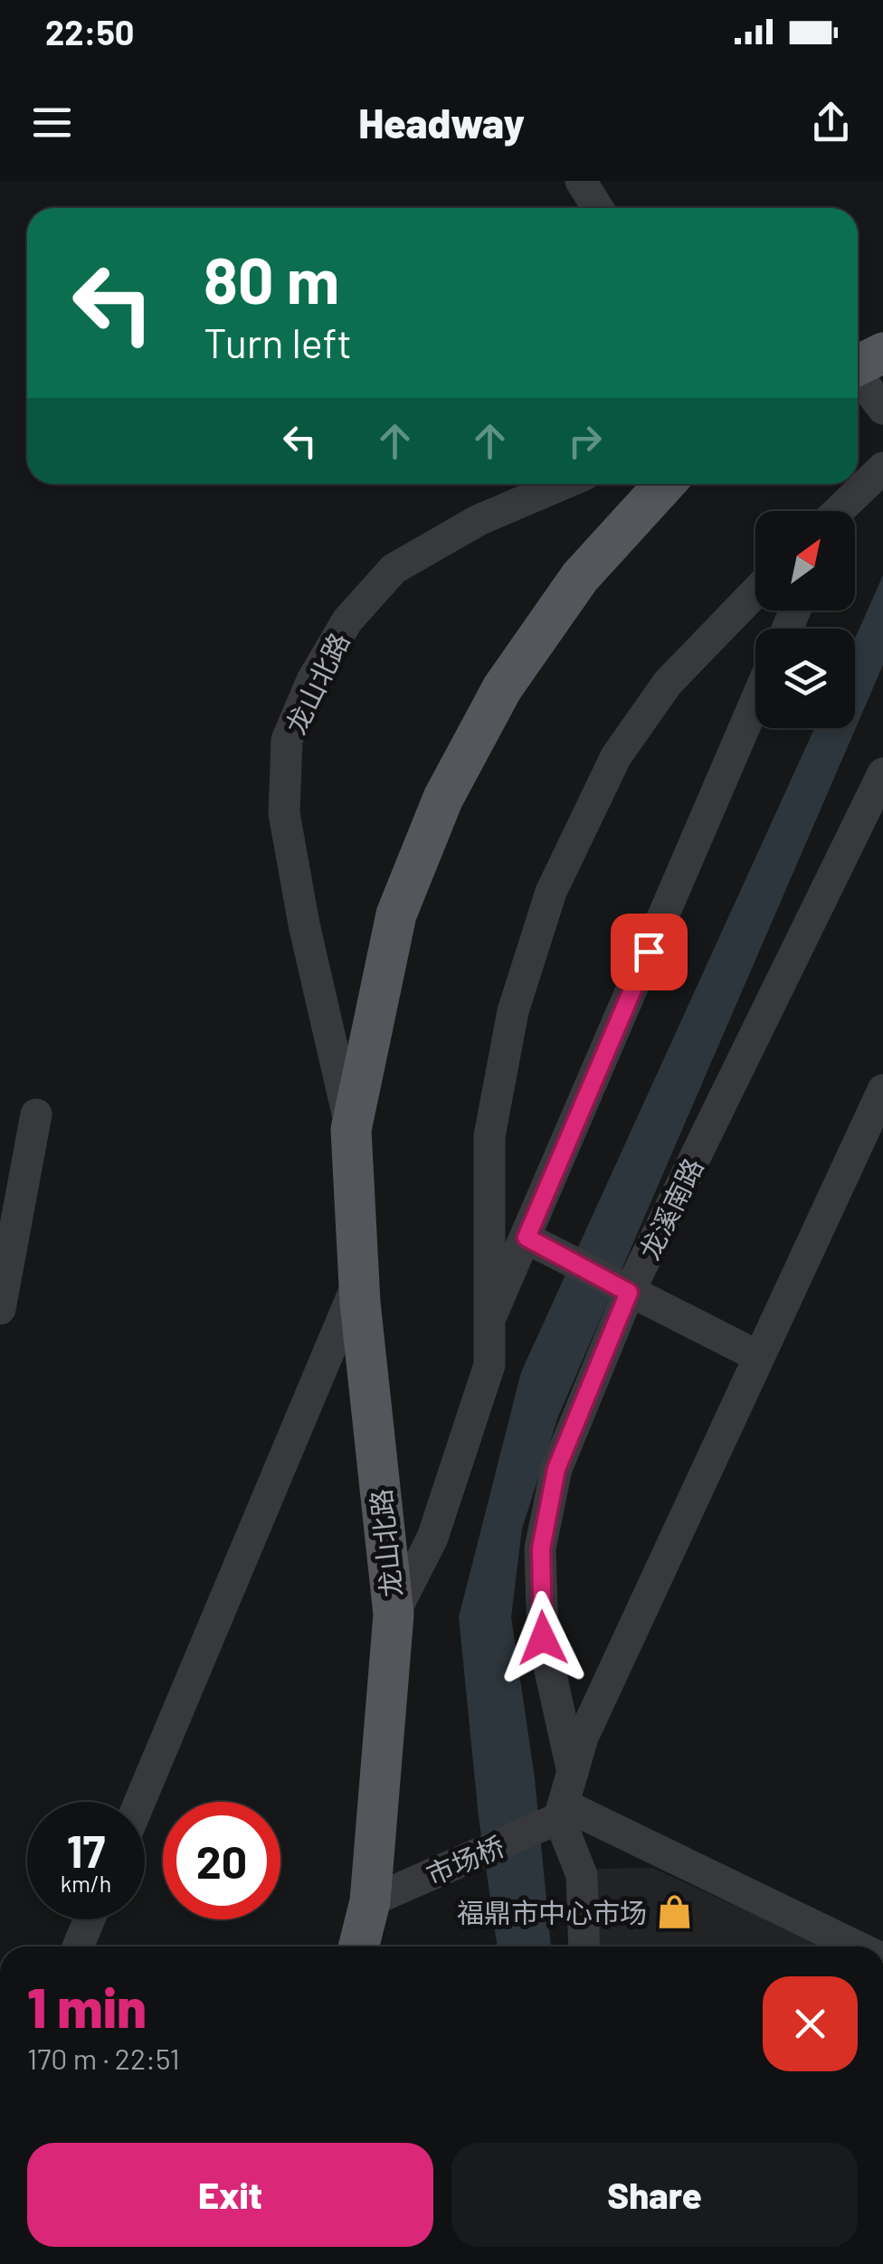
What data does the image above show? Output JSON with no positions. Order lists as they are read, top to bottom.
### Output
{
  "streets": {
    "main road": ["龙山北路"],
    "street": ["龙溪南路", "市场桥"]
  },
  "crossings": [
    ["龙山北路", "市场桥"],
    ["龙溪南路", "市场桥"]
  ],
  "places": {
    "shop": ["福鼎市中心市场"]
  },
  "north": "top right",
  "page": {
    "status": "22:50",
    "header": "Headway",
    "turn": ["80 m", "Turn left"],
    "speed": "17 km/h",
    "limit": "20",
    "heading": ["1 min", "170 m · 22:51"],
    "buttons": ["Exit", "Share"]
  }
}
